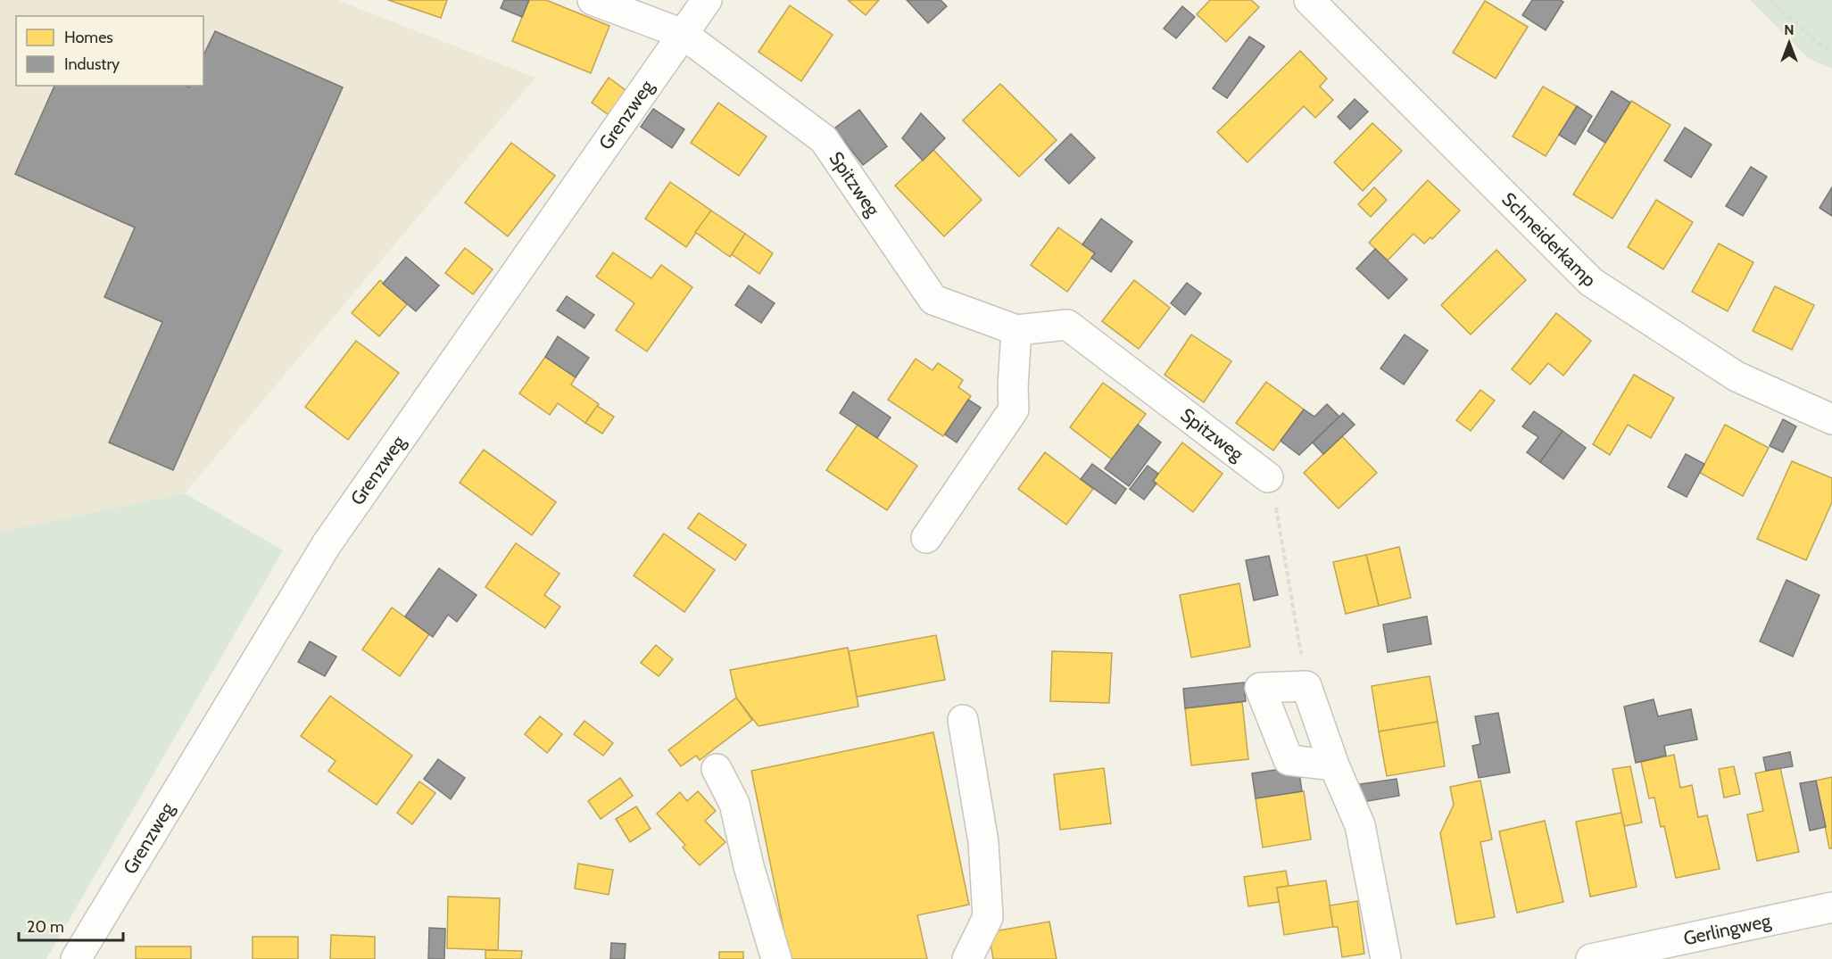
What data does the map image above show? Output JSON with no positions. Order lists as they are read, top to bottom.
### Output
{
  "streets": {
    "street": [
      "Grenzweg",
      "Spitzweg",
      "Schneiderkamp",
      "Gerlingweg"
    ]
  },
  "crossings": [
    ["Grenzweg", "Spitzweg"]
  ],
  "legend": ["Homes", "Industry"],
  "scale_bar": "20 m",
  "north": "top"
}
